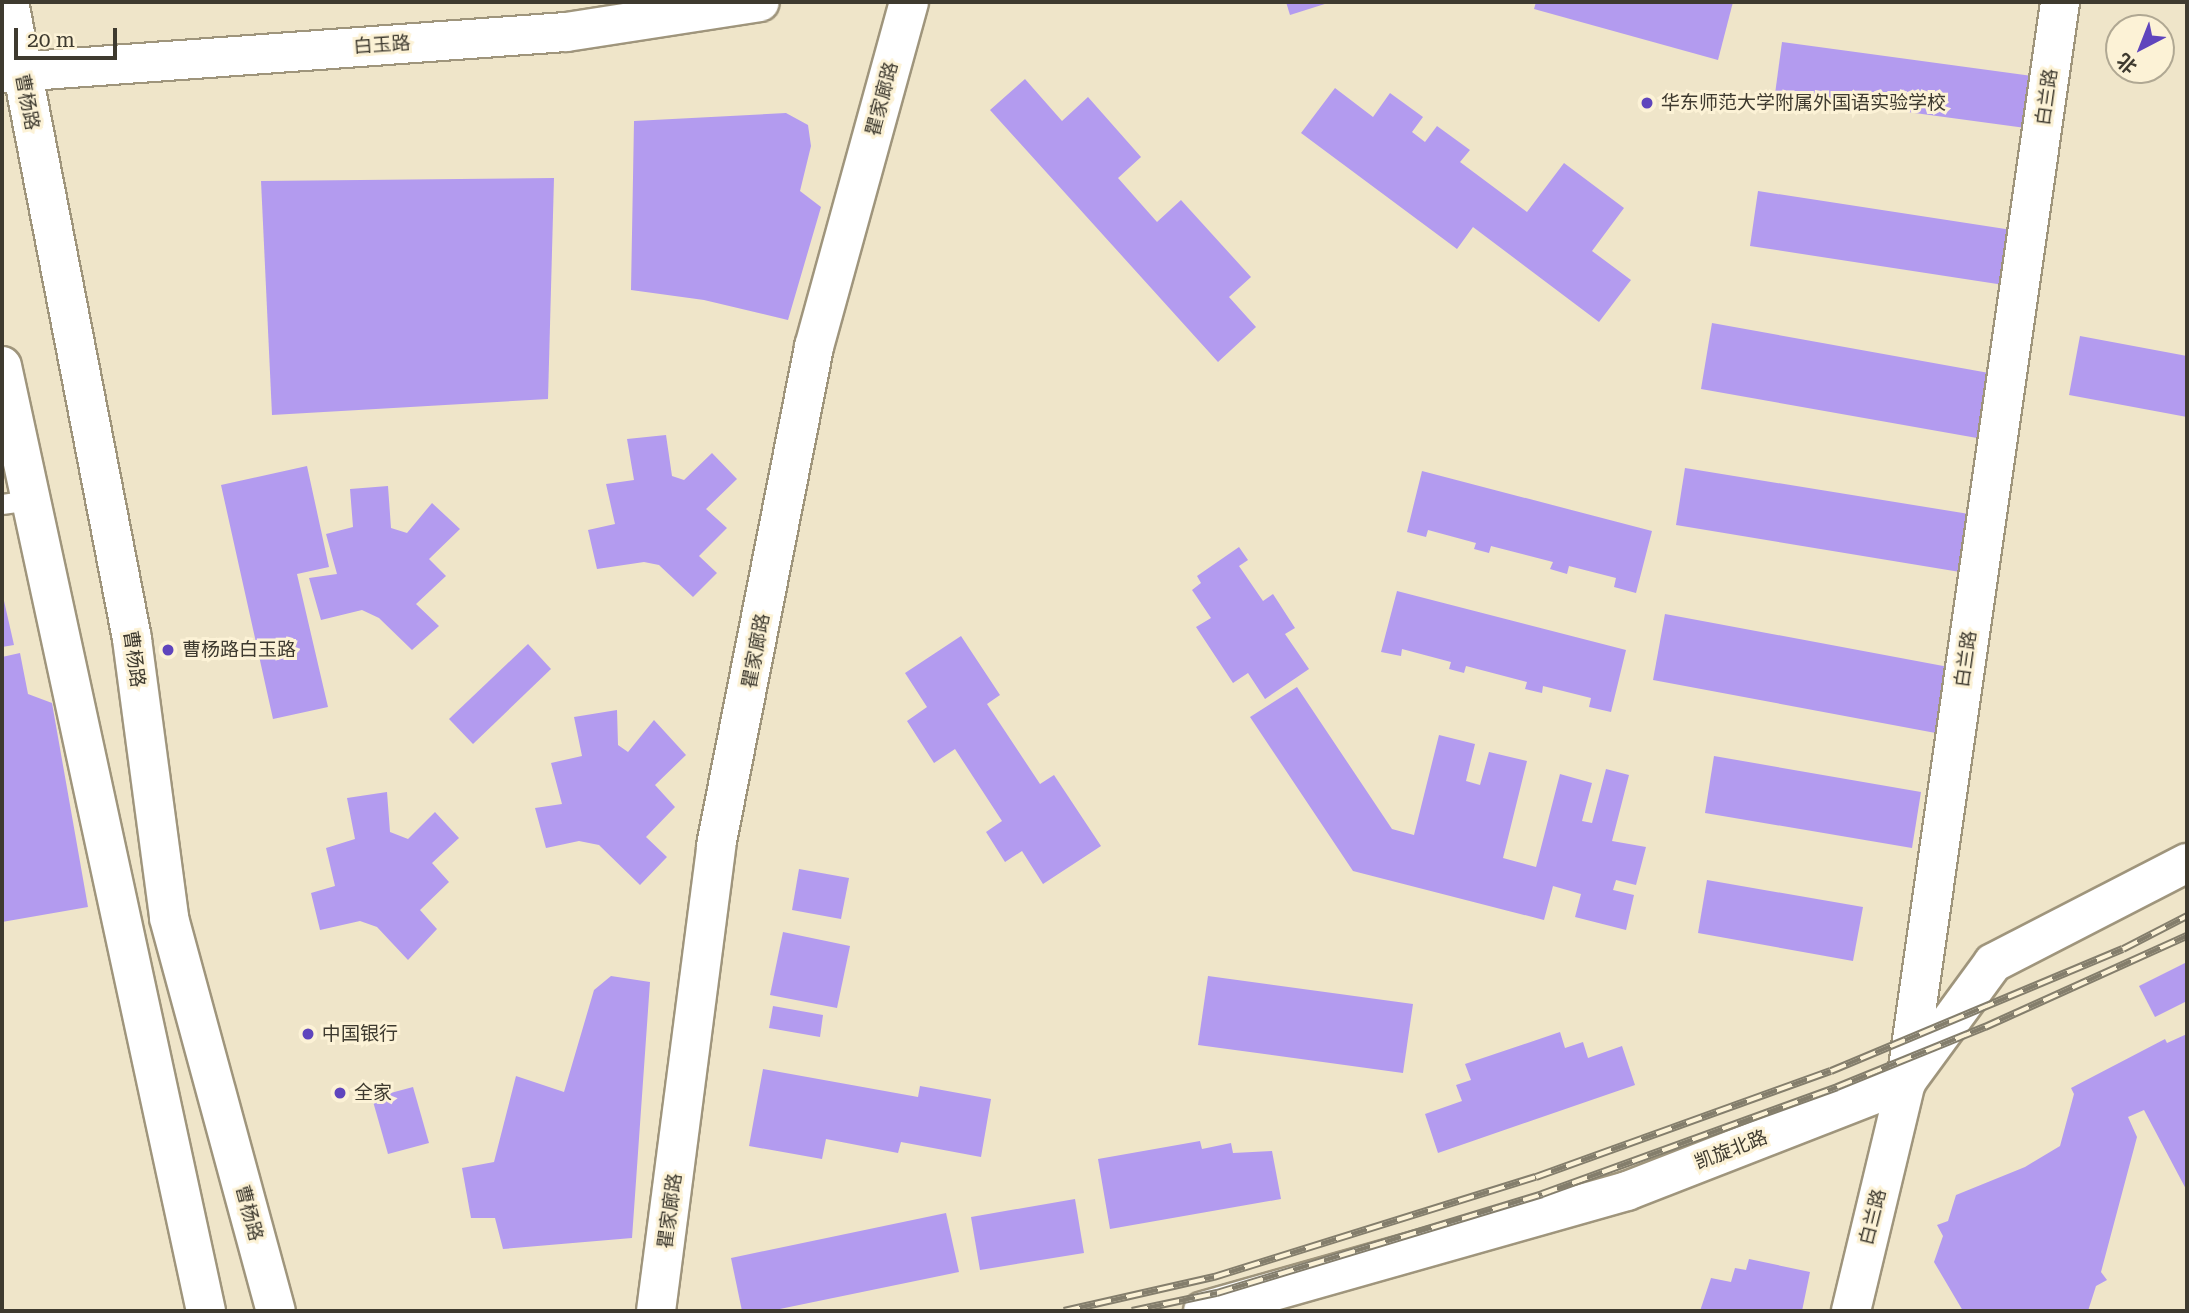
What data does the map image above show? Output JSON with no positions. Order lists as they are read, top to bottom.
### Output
{
  "streets": {
    "street": [
      "白玉路",
      "白兰路",
      "瞿家廊路",
      "曹杨路",
      "凯旋北路"
    ]
  },
  "crossings": [
    ["白玉路", "曹杨路"],
    ["白兰路", "凯旋北路"]
  ],
  "places": [
    "华东师范大学附属外国语实验学校",
    "曹杨路白玉路",
    "中国银行",
    "全家"
  ],
  "scale_bar": "20 m",
  "north": "bottom left"
}
